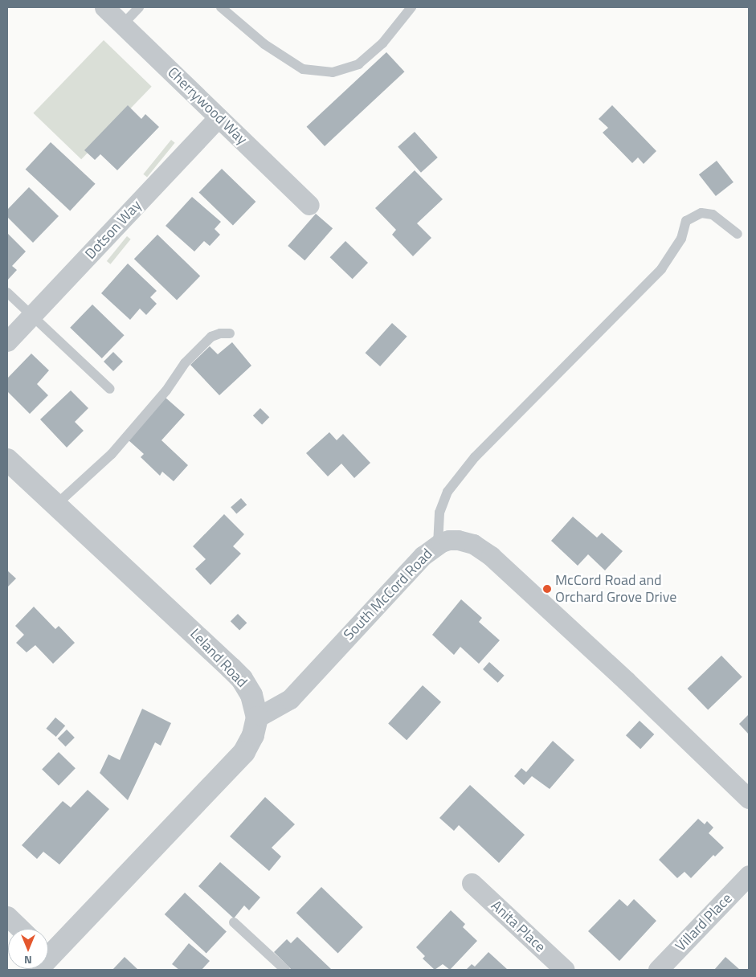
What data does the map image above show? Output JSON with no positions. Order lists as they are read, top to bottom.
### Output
{
  "streets": {
    "street": [
      "Cherrywood Way",
      "Dotson Way",
      "South McCord Road",
      "Leland Road",
      "Villard Place",
      "Anita Place"
    ]
  },
  "crossings": [
    ["Cherrywood Way", "Dotson Way"],
    ["South McCord Road", "Leland Road"]
  ],
  "places": ["McCord Road and Orchard Grove Drive"],
  "north": "bottom"
}
